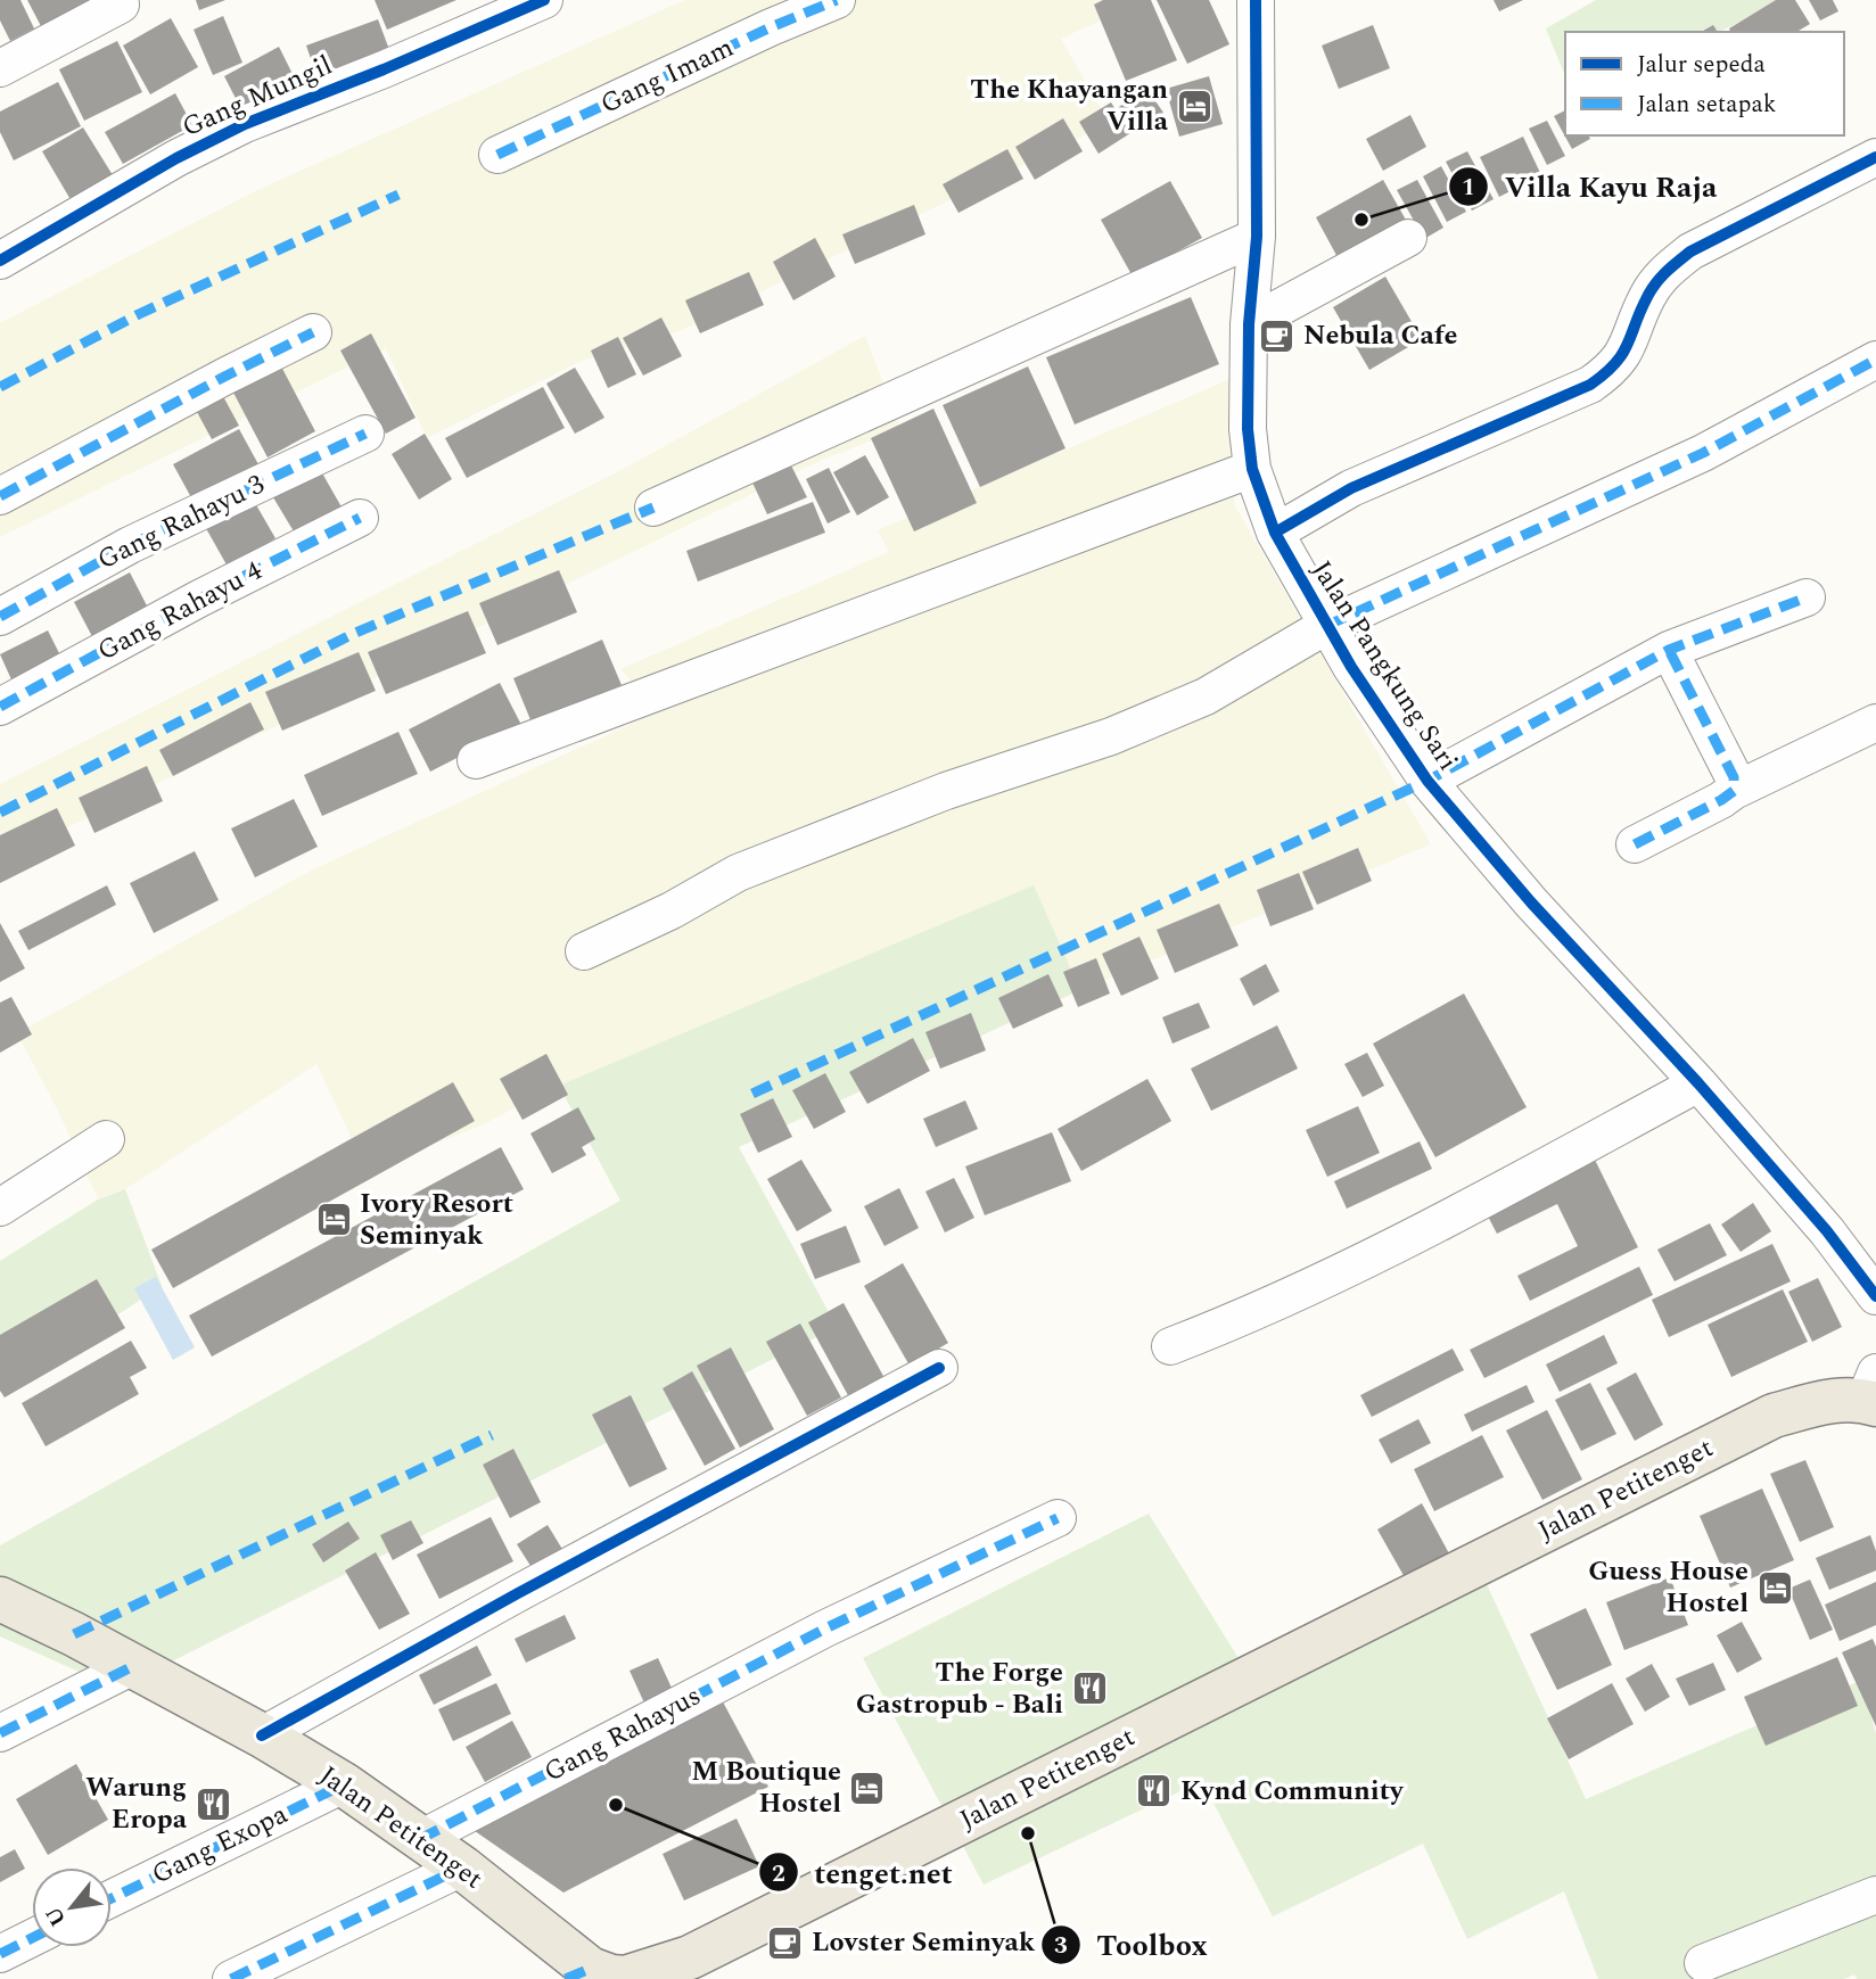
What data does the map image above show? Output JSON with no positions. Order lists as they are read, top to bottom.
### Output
{
  "streets": {
    "main road": ["Jalan Petitenget"],
    "street": [
      "Gang Imam",
      "Gang Mungil",
      "Gang Rahayu 3",
      "Gang Rahayu 4",
      "Jalan Pangkung Sari",
      "Gang Rahayus",
      "Gang Exopa"
    ]
  },
  "crossings": [
    ["Jalan Petitenget", "Gang Rahayus"],
    ["Jalan Petitenget", "Gang Exopa"]
  ],
  "places": {
    "hotel": [
      "The Khayangan Villa",
      "Ivory Resort Seminyak",
      "Guess House Hostel",
      "M Boutique Hostel"
    ],
    "other": ["Villa Kayu Raja", "tenget.net", "Toolbox"],
    "cafe": ["Nebula Cafe", "Lovster Seminyak"],
    "restaurant": ["The Forge Gastropub - Bali", "Kynd Community", "Warung Eropa"]
  },
  "legend": ["Jalur sepeda", "Jalan setapak"],
  "north": "bottom left"
}
